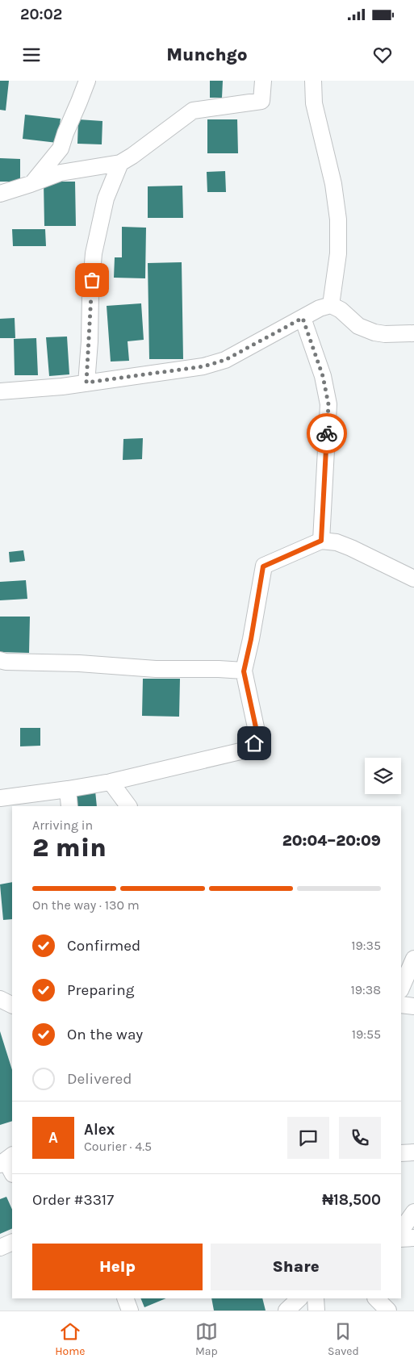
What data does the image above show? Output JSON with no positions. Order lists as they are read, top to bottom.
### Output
{
  "page": {
    "status": "20:02",
    "header": "Munchgo",
    "heading": ["2 min", "Arriving in", "20:04–20:09"],
    "panel": [
      "Alex",
      "Courier · 4.5",
      "Order #3317",
      "₦18,500"
    ],
    "bar": "On the way · 130 m",
    "list": [
      ["Confirmed", "19:35"],
      ["Preparing", "19:38"],
      ["On the way", "19:55"],
      "Delivered"
    ],
    "round": "A",
    "buttons": ["Help", "Share"],
    "tabs": ["Home", "Map", "Saved"]
  }
}
